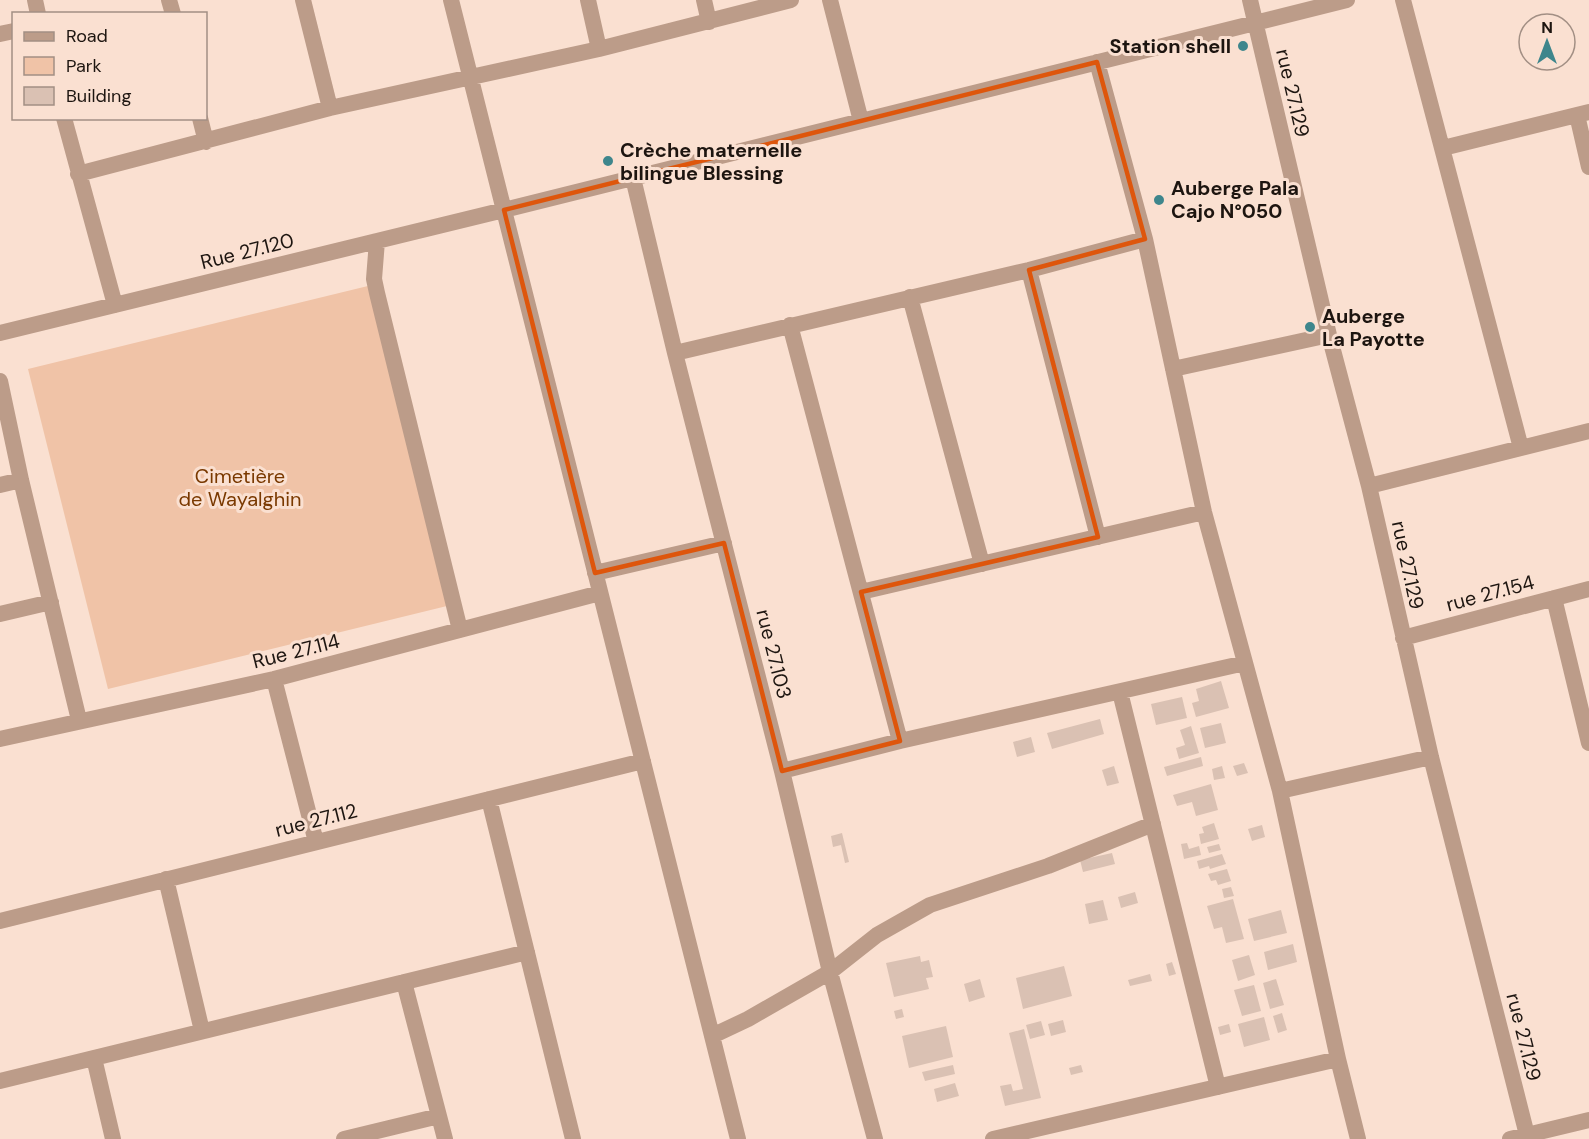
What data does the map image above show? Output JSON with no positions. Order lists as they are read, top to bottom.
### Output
{
  "streets": {
    "street": [
      "rue 27.129",
      "Rue 27.120",
      "rue 27.154",
      "Rue 27.114",
      "rue 27.103",
      "rue 27.112"
    ]
  },
  "crossings": [
    ["rue 27.129", "Rue 27.120"],
    ["rue 27.129", "rue 27.154"],
    ["Rue 27.120", "rue 27.103"]
  ],
  "parks": ["Cimetière de Wayalghin"],
  "places": [
    "Station shell",
    "Crèche maternelle bilingue Blessing",
    "Auberge Pala Cajo N°050",
    "Auberge La Payotte"
  ],
  "legend": ["Road", "Park", "Building"],
  "north": "top"
}
